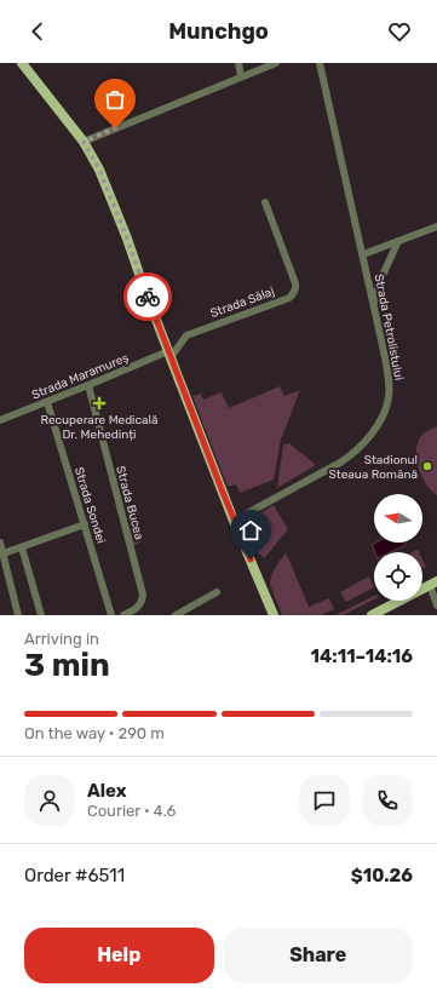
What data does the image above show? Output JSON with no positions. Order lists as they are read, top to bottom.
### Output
{
  "streets": {
    "street": [
      "Strada Sălaj",
      "Strada Petrolistului",
      "Strada Maramureș",
      "Strada Bucea",
      "Strada Sondei"
    ]
  },
  "crossings": [
    ["Strada Sălaj", "Strada Maramureș"],
    ["Strada Maramureș", "Strada Bucea"],
    ["Strada Maramureș", "Strada Sondei"]
  ],
  "places": {
    "health": ["Recuperare Medicală Dr. Mehedinți"],
    "other": ["Stadionul Steaua Română"]
  },
  "north": "left",
  "page": {
    "header": "Munchgo",
    "heading": ["3 min", "Arriving in", "14:11–14:16"],
    "panel": [
      "Alex",
      "Courier · 4.6",
      "Order #6511",
      "$10.26"
    ],
    "bar": "On the way · 290 m",
    "buttons": ["Help", "Share"]
  }
}
